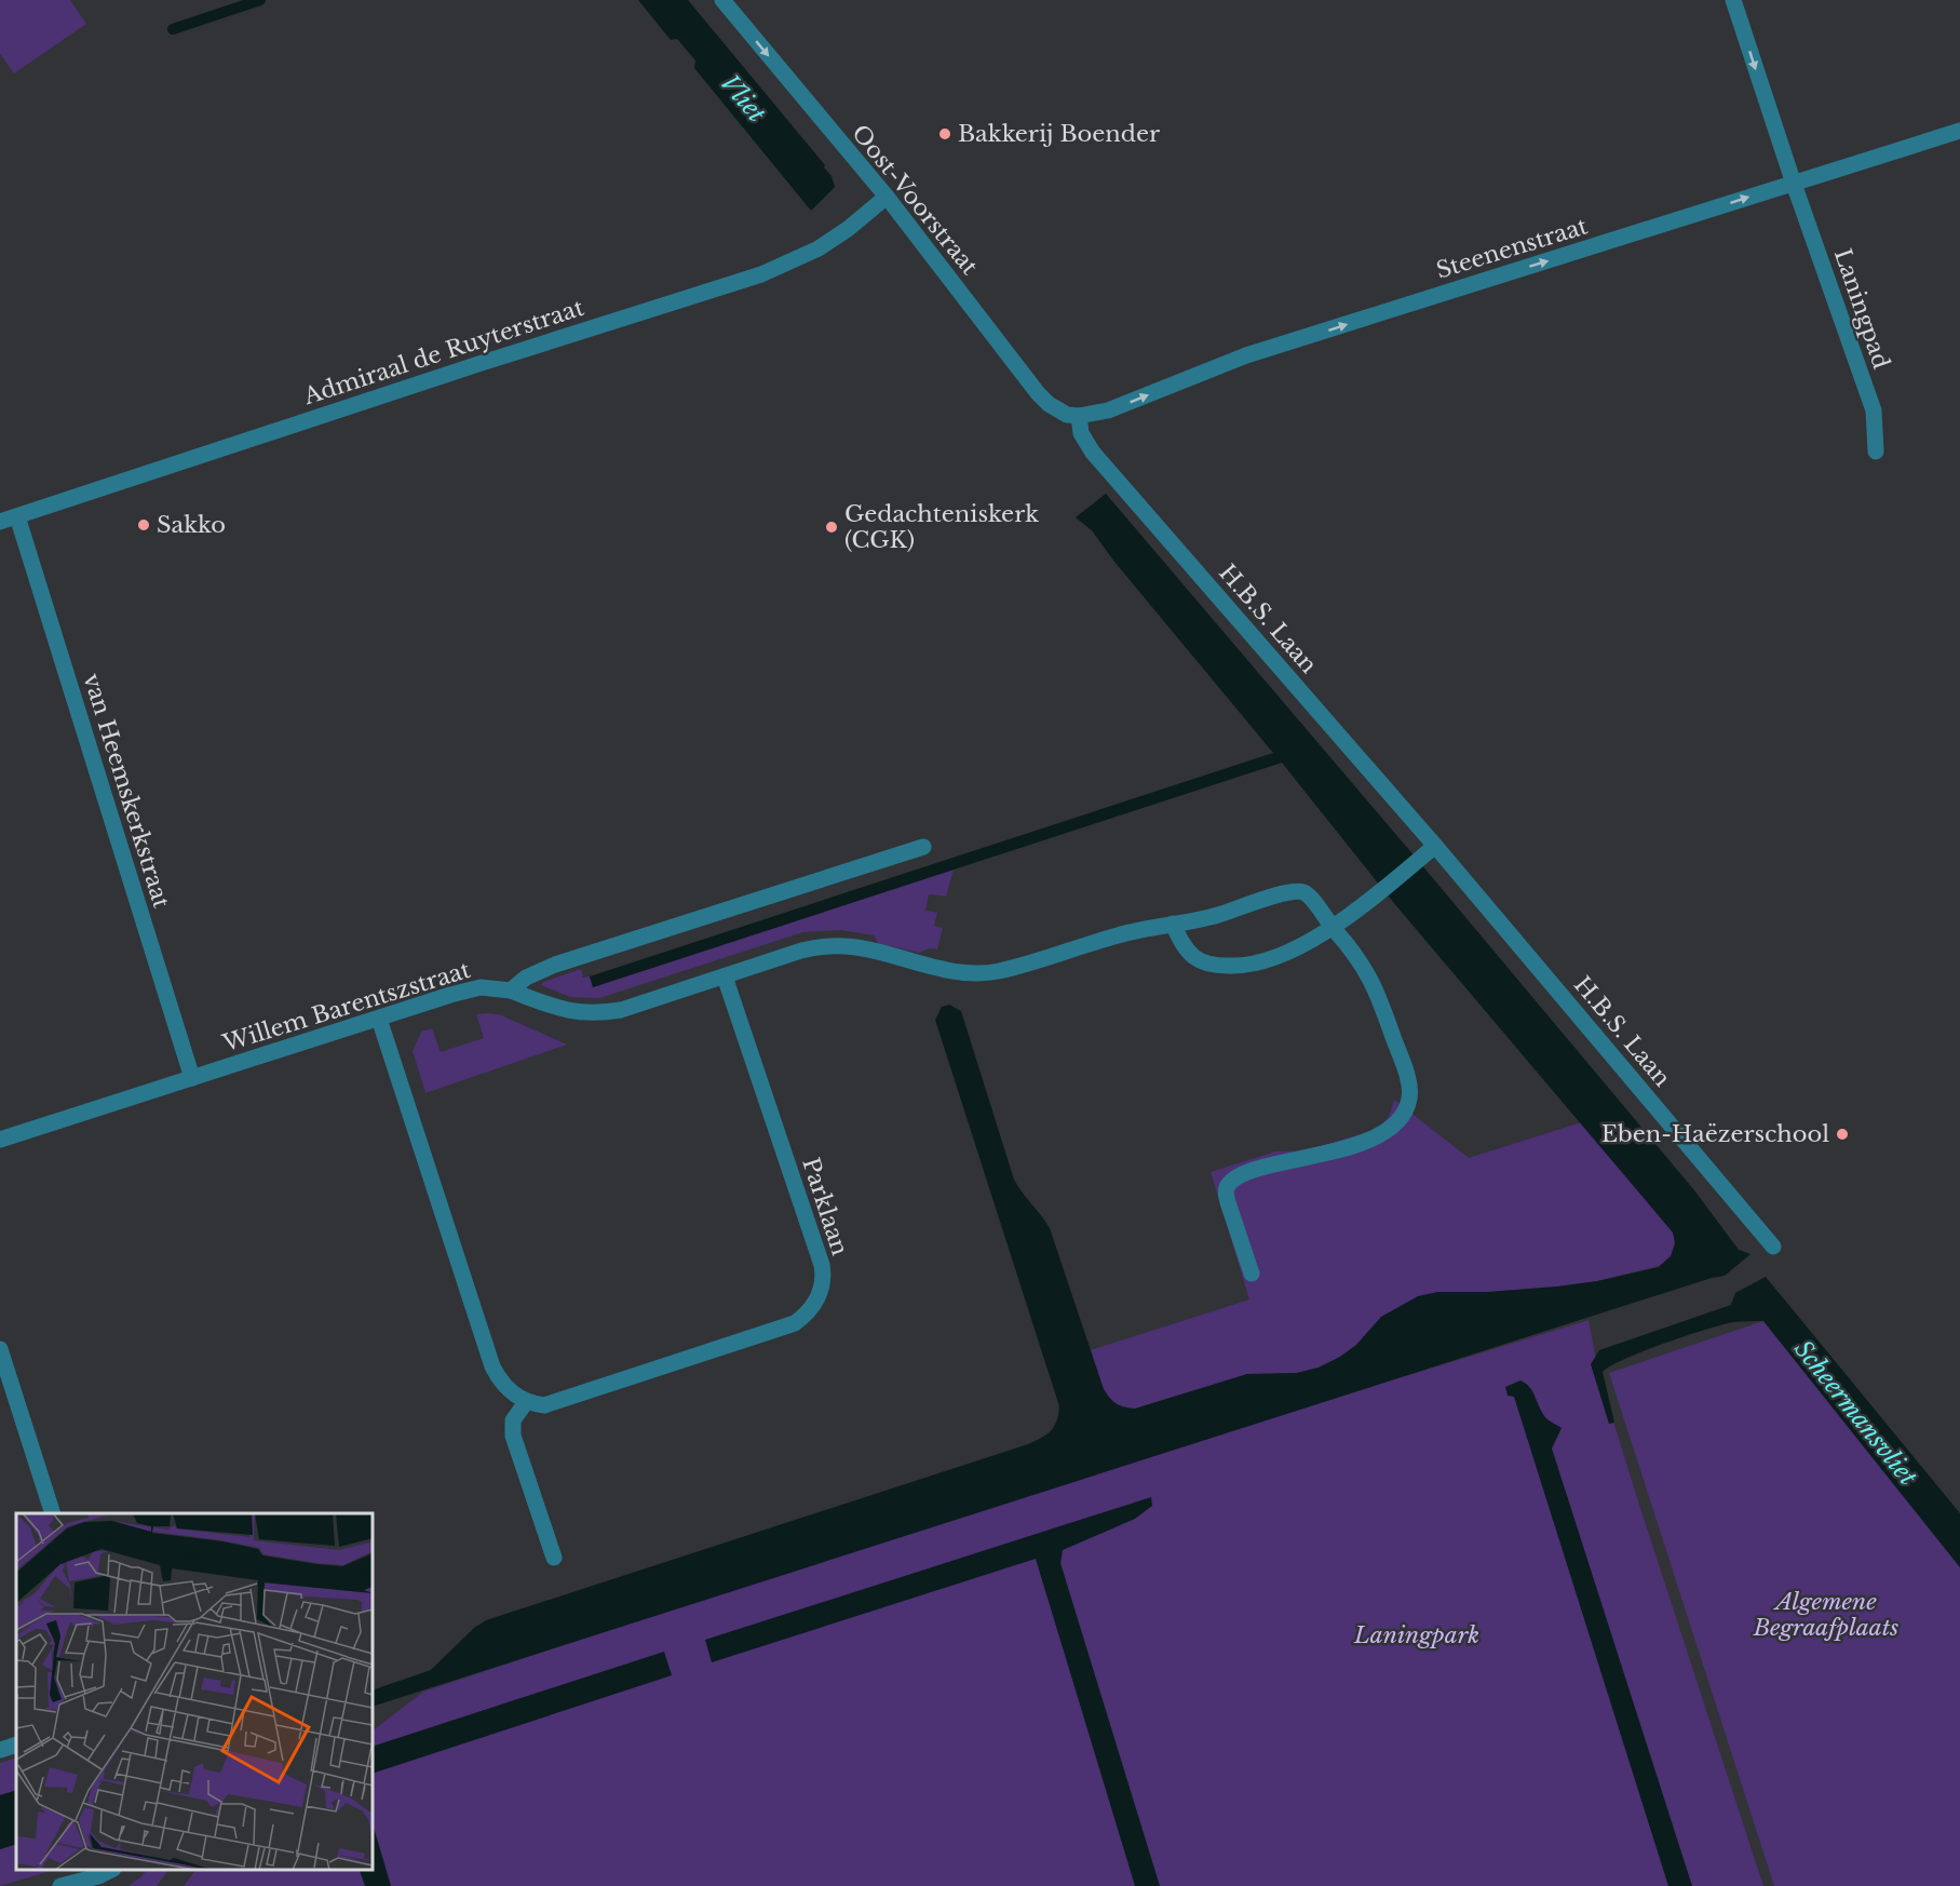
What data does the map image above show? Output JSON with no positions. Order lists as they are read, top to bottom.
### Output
{
  "streets": {
    "street": [
      "Oost-Voorstraat",
      "Steenenstraat",
      "Laningpad",
      "Admiraal de Ruyterstraat",
      "H.B.S. Laan",
      "van Heemskerkstraat",
      "Willem Barentszstraat",
      "Parklaan"
    ]
  },
  "crossings": [
    ["Oost-Voorstraat", "Steenenstraat"],
    ["Oost-Voorstraat", "Admiraal de Ruyterstraat"],
    ["Oost-Voorstraat", "H.B.S. Laan"],
    ["Steenenstraat", "Laningpad"],
    ["Steenenstraat", "H.B.S. Laan"],
    ["Admiraal de Ruyterstraat", "van Heemskerkstraat"],
    ["van Heemskerkstraat", "Willem Barentszstraat"]
  ],
  "one_way": ["Oost-Voorstraat", "Steenenstraat", "Laningpad"],
  "water": ["Vliet", "Scheermansvliet"],
  "parks": ["Algemene Begraafplaats", "Laningpark"],
  "places": [
    "Bakkerij Boender",
    "Sakko",
    "Gedachteniskerk (CGK)",
    "Eben-Haëzerschool"
  ]
}
